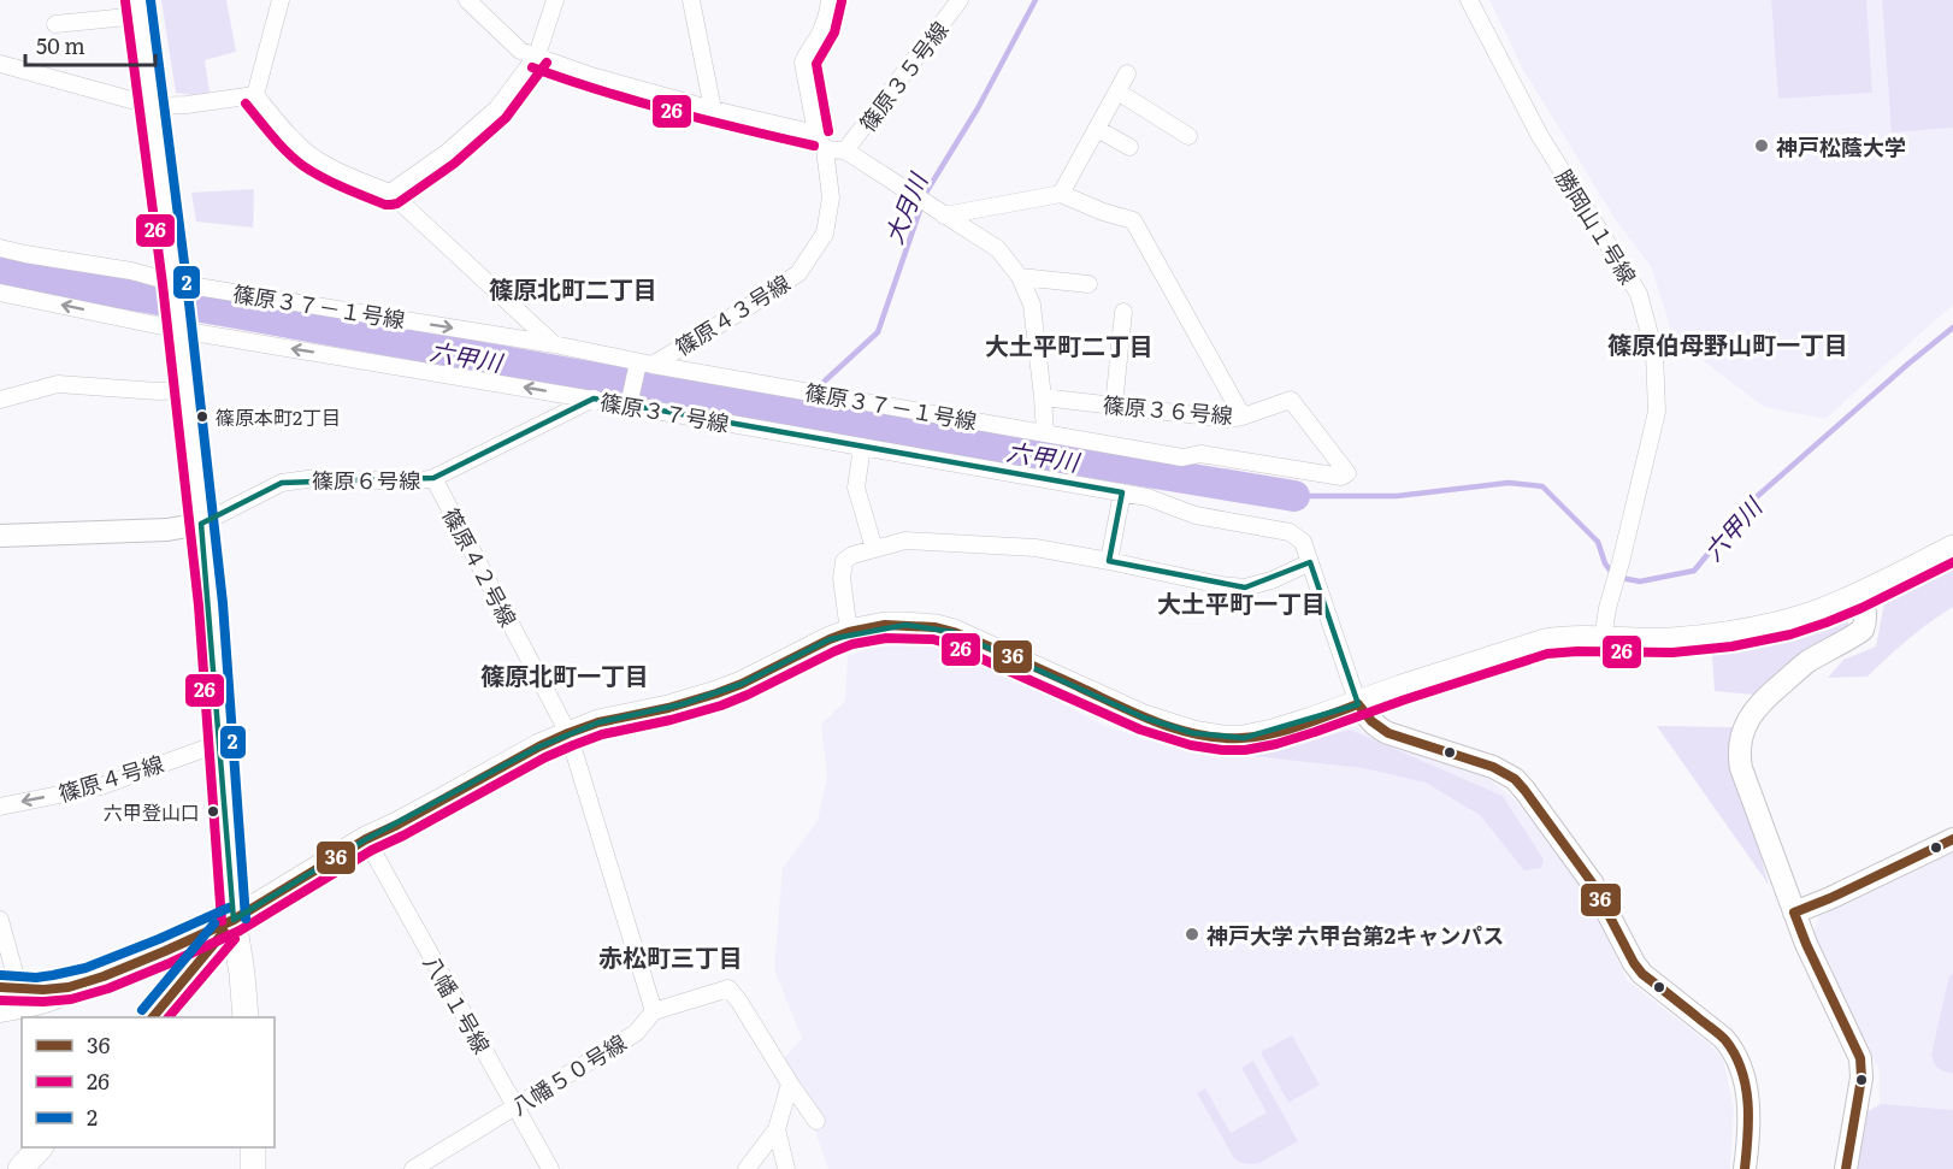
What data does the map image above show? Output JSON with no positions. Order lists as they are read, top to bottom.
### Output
{
  "streets": {
    "street": [
      "篠原３５号線",
      "勝岡山１号線",
      "篠原３７－１号線",
      "篠原４３号線",
      "篠原３６号線",
      "篠原３７号線",
      "篠原６号線",
      "篠原４２号線",
      "篠原４号線",
      "八幡１号線",
      "八幡５０号線"
    ]
  },
  "crossings": [
    ["篠原３７－１号線", "篠原４３号線"],
    ["篠原３７－１号線", "篠原３６号線"],
    ["篠原３７号線", "篠原６号線"],
    ["篠原６号線", "篠原４２号線"],
    ["八幡１号線", "八幡５０号線"]
  ],
  "one_way": ["篠原４号線"],
  "districts": [
    "篠原北町二丁目",
    "篠原伯母野山町一丁目",
    "大土平町二丁目",
    "大土平町一丁目",
    "篠原北町一丁目",
    "赤松町三丁目"
  ],
  "water": ["大月川", "六甲川"],
  "places": [
    "神戸松蔭大学",
    "篠原本町2丁目",
    "六甲登山口",
    "神戸大学 六甲台第2キャンパス"
  ],
  "lines": ["transit line 2", "transit line 26", "transit line 36"],
  "legend": ["36", "26", "2"],
  "scale_bar": "50 m"
}
